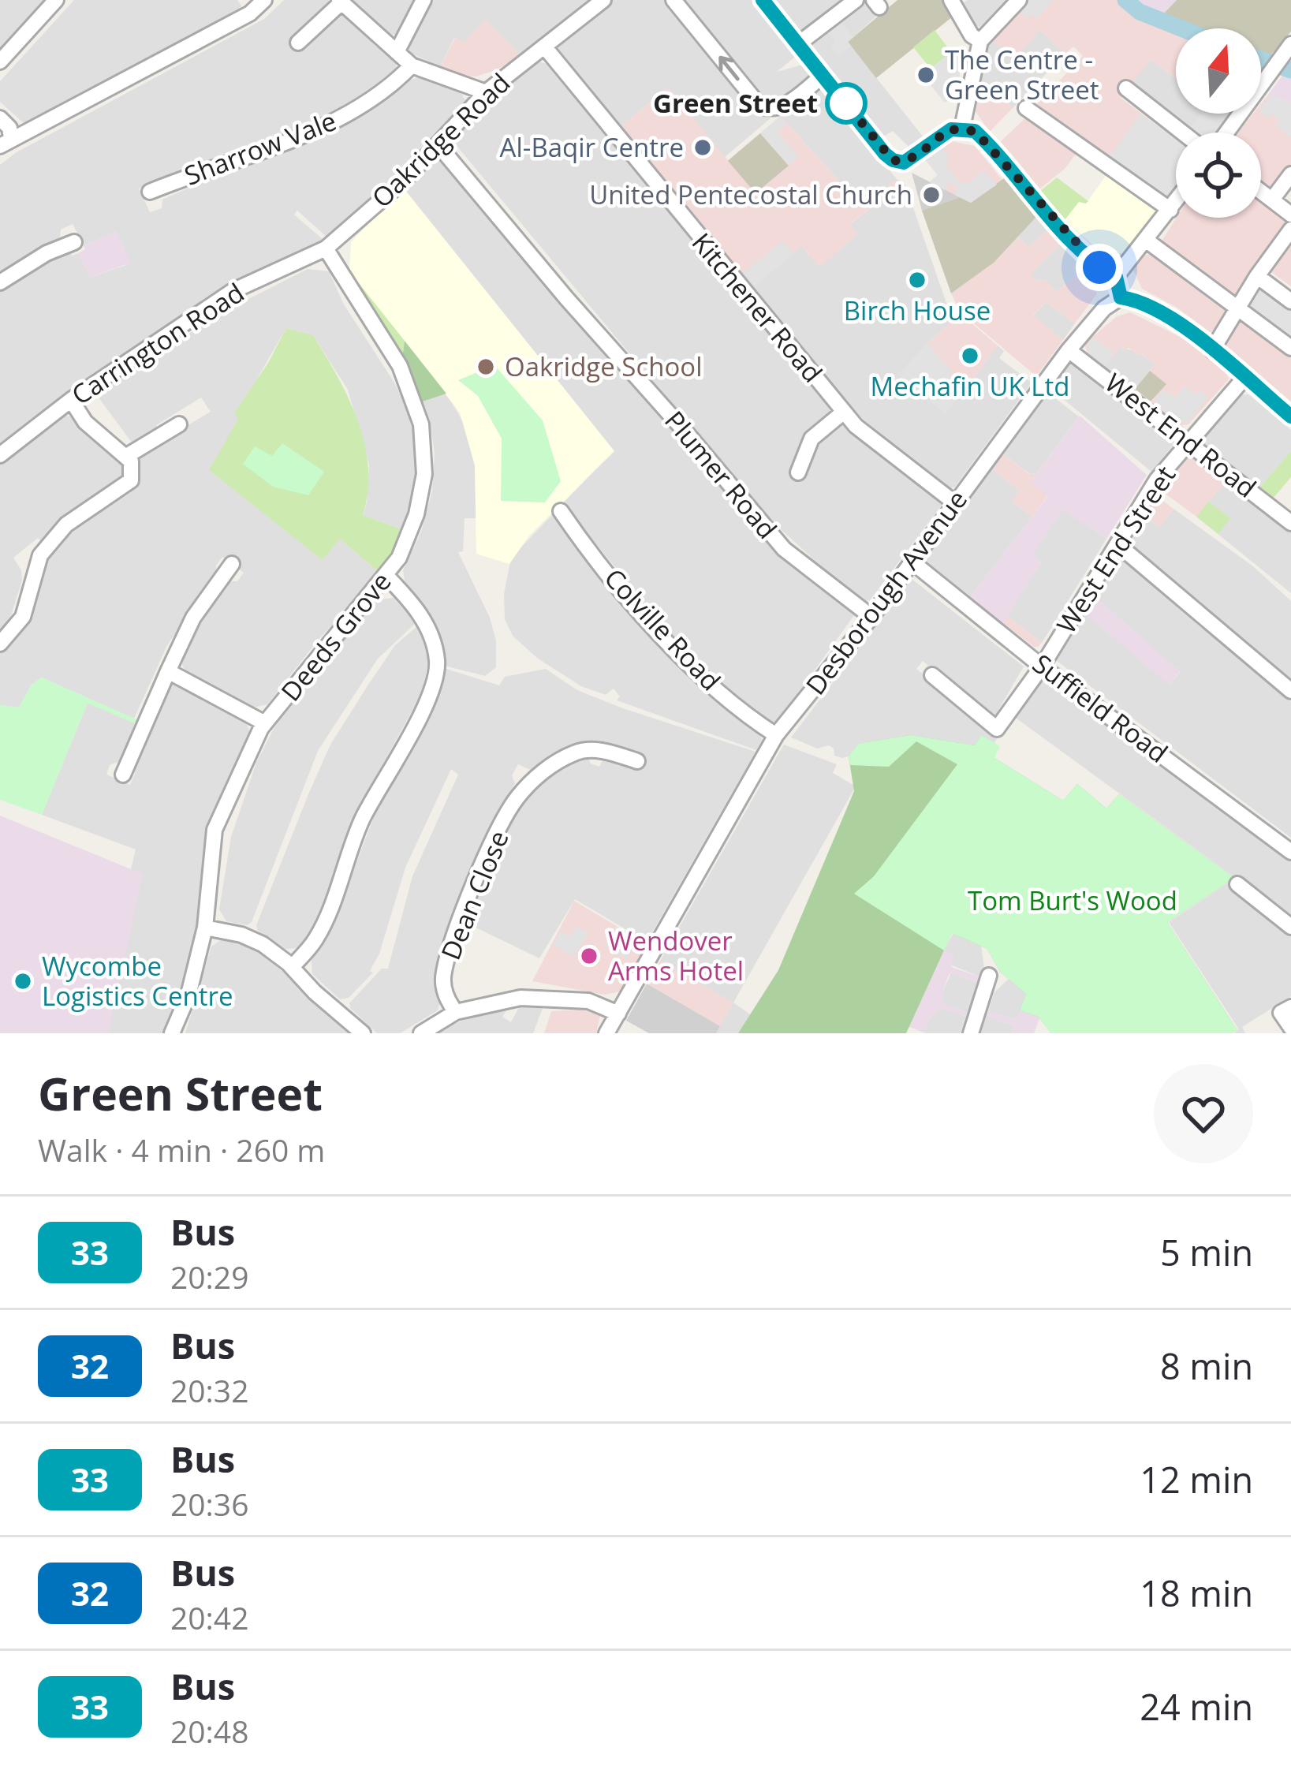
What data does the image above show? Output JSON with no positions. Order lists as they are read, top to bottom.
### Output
{
  "streets": {
    "street": [
      "Oakridge Road",
      "Sharrow Vale",
      "Kitchener Road",
      "Carrington Road",
      "West End Road",
      "Plumer Road",
      "West End Street",
      "Desborough Avenue",
      "Colville Road",
      "Deeds Grove",
      "Suffield Road",
      "Dean Close"
    ]
  },
  "crossings": [
    ["Oakridge Road", "Kitchener Road"],
    ["Oakridge Road", "Carrington Road"],
    ["Oakridge Road", "Plumer Road"],
    ["Oakridge Road", "Deeds Grove"],
    ["Kitchener Road", "Desborough Avenue"],
    ["Carrington Road", "Deeds Grove"],
    ["West End Road", "West End Street"],
    ["West End Road", "Desborough Avenue"],
    ["Plumer Road", "Desborough Avenue"],
    ["West End Street", "Suffield Road"],
    ["Desborough Avenue", "Colville Road"],
    ["Desborough Avenue", "Suffield Road"]
  ],
  "parks": ["Tom Burt's Wood"],
  "places": [
    "The Centre - Green Street",
    "Green Street",
    "Al-Baqir Centre",
    "United Pentecostal Church",
    "Birch House",
    "Mechafin UK Ltd",
    "Oakridge School",
    "Wendover Arms Hotel",
    "Wycombe Logistics Centre"
  ],
  "lines": ["bus line 33"],
  "north": "top",
  "page": {
    "heading": ["Green Street", "Walk · 4 min · 260 m"],
    "list": [
      {
        "mark": "33",
        "name": "Bus",
        "note": "20:29",
        "value": "5 min"
      },
      {
        "mark": "32",
        "name": "Bus",
        "note": "20:32",
        "value": "8 min"
      },
      {
        "mark": "33",
        "name": "Bus",
        "note": "20:36",
        "value": "12 min"
      },
      {
        "mark": "32",
        "name": "Bus",
        "note": "20:42",
        "value": "18 min"
      },
      {
        "mark": "33",
        "name": "Bus",
        "note": "20:48",
        "value": "24 min"
      }
    ]
  }
}
